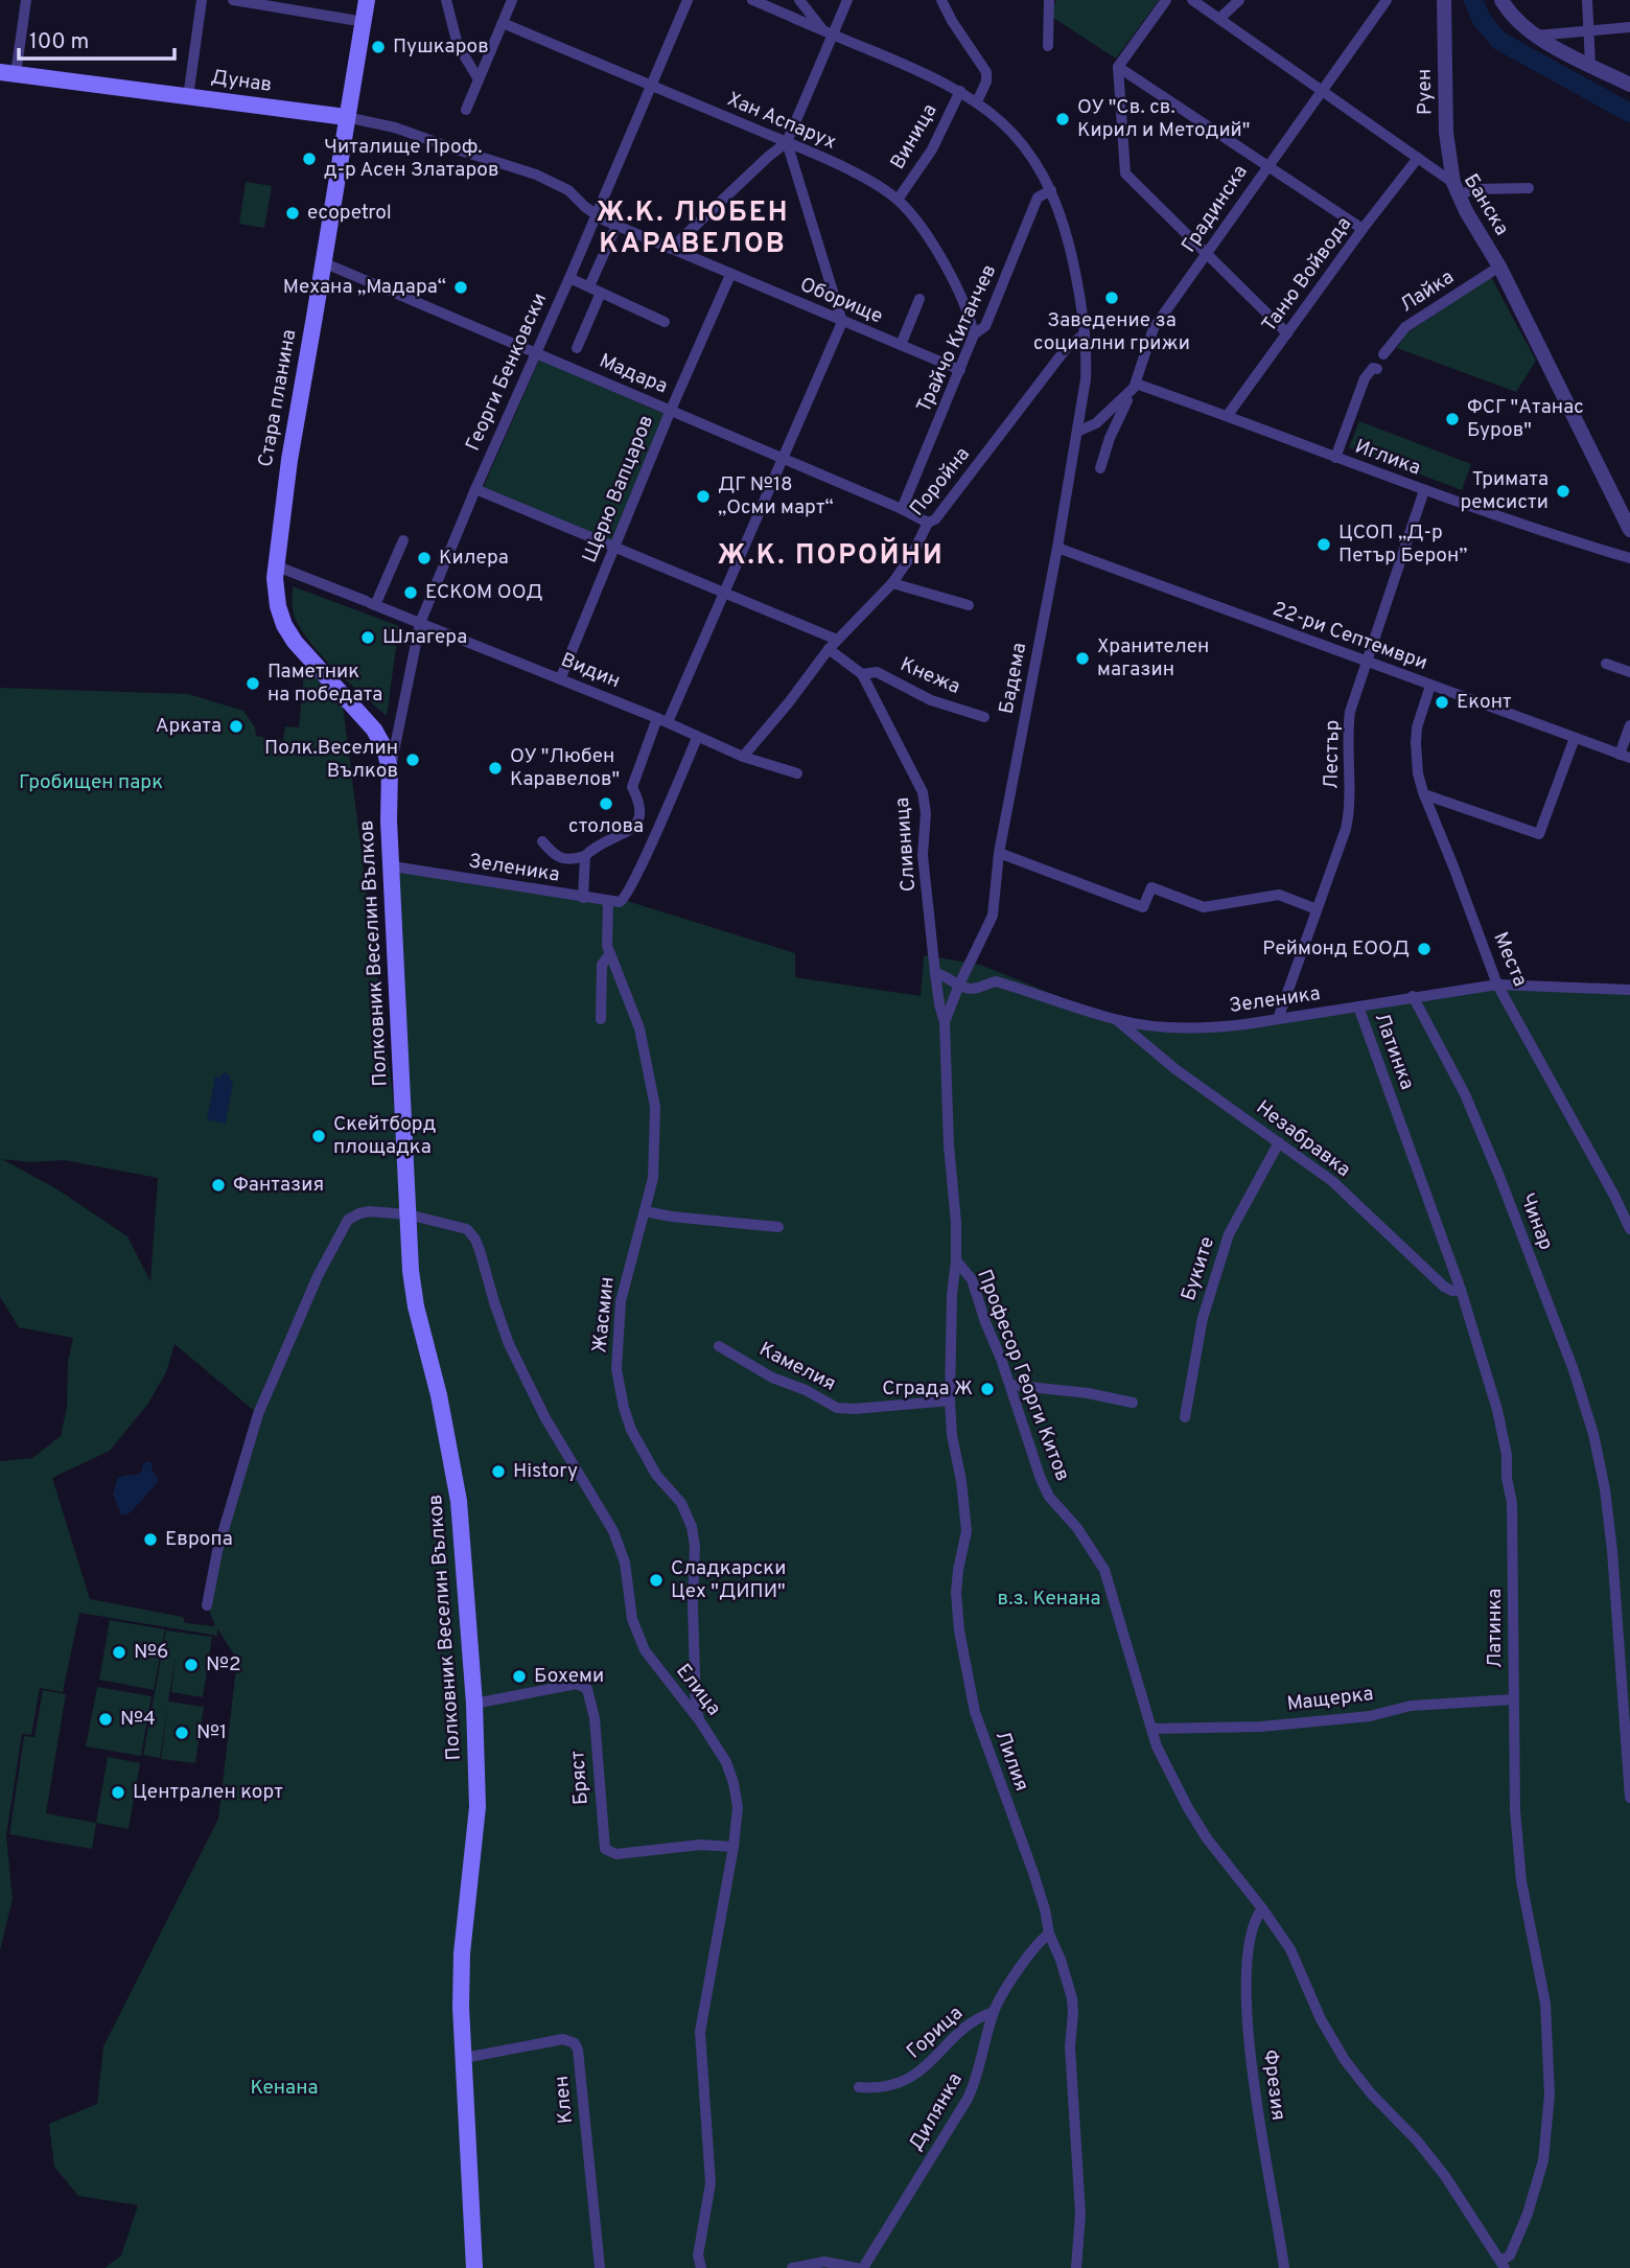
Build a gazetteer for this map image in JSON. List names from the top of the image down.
{
  "streets": {
    "main road": ["Дунав", "Стара планина", "Полковник Веселин Вълков"],
    "street": [
      "Руен",
      "Хан Аспарух",
      "Виница",
      "Банска",
      "Градинска",
      "Таню Войвода",
      "Лайка",
      "Оборище",
      "Трайчо Китанчев",
      "Георги Бенковски",
      "Мадара",
      "Иглика",
      "Поройна",
      "Щерю Вапцаров",
      "22-ри Септември",
      "Видин",
      "Кнежа",
      "Бадема",
      "Лестър",
      "Сливница",
      "Зеленика",
      "Места",
      "Латинка",
      "Незабравка",
      "Чинар",
      "Буките",
      "Жасмин",
      "Камелия",
      "Професор Георги Китов",
      "Елица",
      "Мащерка",
      "Лилия",
      "Бряст",
      "Горица",
      "Фрезия",
      "Клен",
      "Дилянка"
    ]
  },
  "crossings": [
    ["Дунав", "Оборище"],
    ["Дунав", "Стара планина"],
    ["Руен", "Банска"],
    ["Хан Аспарух", "Виница"],
    ["Хан Аспарух", "Трайчо Китанчев"],
    ["Хан Аспарух", "Георги Бенковски"],
    ["Виница", "Бадема"],
    ["Банска", "Градинска"],
    ["Банска", "Таню Войвода"],
    ["Банска", "Лайка"],
    ["Градинска", "Иглика"],
    ["Градинска", "Бадема"],
    ["Таню Войвода", "Иглика"],
    ["Оборище", "Трайчо Китанчев"],
    ["Оборище", "Георги Бенковски"],
    ["Оборище", "Стара планина"],
    ["Оборище", "Щерю Вапцаров"],
    ["Трайчо Китанчев", "Мадара"],
    ["Трайчо Китанчев", "Бадема"],
    ["Георги Бенковски", "Мадара"],
    ["Георги Бенковски", "Стара планина"],
    ["Георги Бенковски", "Видин"],
    ["Георги Бенковски", "Полковник Веселин Вълков"],
    ["Мадара", "Стара планина"],
    ["Мадара", "Поройна"],
    ["Мадара", "Щерю Вапцаров"],
    ["Стара планина", "Видин"],
    ["Стара планина", "Полковник Веселин Вълков"],
    ["Иглика", "Лестър"],
    ["Поройна", "Видин"],
    ["Поройна", "Бадема"],
    ["Поройна", "Сливница"],
    ["Щерю Вапцаров", "Видин"],
    ["22-ри Септември", "Бадема"],
    ["22-ри Септември", "Лестър"],
    ["22-ри Септември", "Места"],
    ["Кнежа", "Сливница"],
    ["Бадема", "Сливница"],
    ["Бадема", "Зеленика"],
    ["Бадема", "Професор Георги Китов"],
    ["Лестър", "Зеленика"],
    ["Сливница", "Зеленика"],
    ["Сливница", "Професор Георги Китов"],
    ["Зеленика", "Полковник Веселин Вълков"],
    ["Зеленика", "Места"],
    ["Зеленика", "Латинка"],
    ["Зеленика", "Незабравка"],
    ["Зеленика", "Чинар"],
    ["Зеленика", "Жасмин"],
    ["Полковник Веселин Вълков", "Елица"],
    ["Полковник Веселин Вълков", "Бряст"],
    ["Полковник Веселин Вълков", "Клен"],
    ["Латинка", "Незабравка"],
    ["Латинка", "Професор Георги Китов"],
    ["Латинка", "Мащерка"],
    ["Незабравка", "Буките"],
    ["Жасмин", "Елица"],
    ["Камелия", "Лилия"],
    ["Професор Георги Китов", "Мащерка"],
    ["Професор Георги Китов", "Лилия"],
    ["Професор Георги Китов", "Фрезия"],
    ["Елица", "Бряст"],
    ["Лилия", "Дилянка"],
    ["Горица", "Дилянка"]
  ],
  "districts": ["Ж.К. ЛЮБЕН КАРАВЕЛОВ", "Ж.К. ПОРОЙНИ"],
  "parks": ["Гробищен парк", "в.з. Кенана", "Кенана"],
  "places": [
    "Пушкаров",
    "ОУ \"Св. св. Кирил и Методий\"",
    "Читалище Проф. д-р Асен Златаров",
    "ecopetrol",
    "Механа „Мадара“",
    "Заведение за социални грижи",
    "ФСГ \"Атанас Буров\"",
    "Тримата ремсисти",
    "ДГ №18 „Осми март“",
    "ЦСОП „Д-р Петър Берон”",
    "Килера",
    "ЕСКОМ ООД",
    "Шлагера",
    "Хранителен магазин",
    "Паметник на победата",
    "Еконт",
    "Арката",
    "Полк.Веселин Вълков",
    "ОУ \"Любен Каравелов\"",
    "столова",
    "Реймонд ЕООД",
    "Скейтборд площадка",
    "Фантазия",
    "Сграда Ж",
    "History",
    "Европа",
    "Сладкарски Цех \"ДИПИ\"",
    "№6",
    "№2",
    "Бохеми",
    "№4",
    "№1",
    "Централен корт"
  ],
  "scale_bar": "100 m"
}
